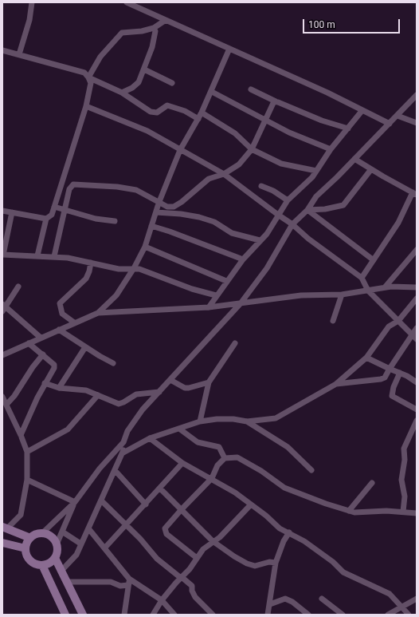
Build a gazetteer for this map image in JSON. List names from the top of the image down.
{
  "scale_bar": "100 m"
}
